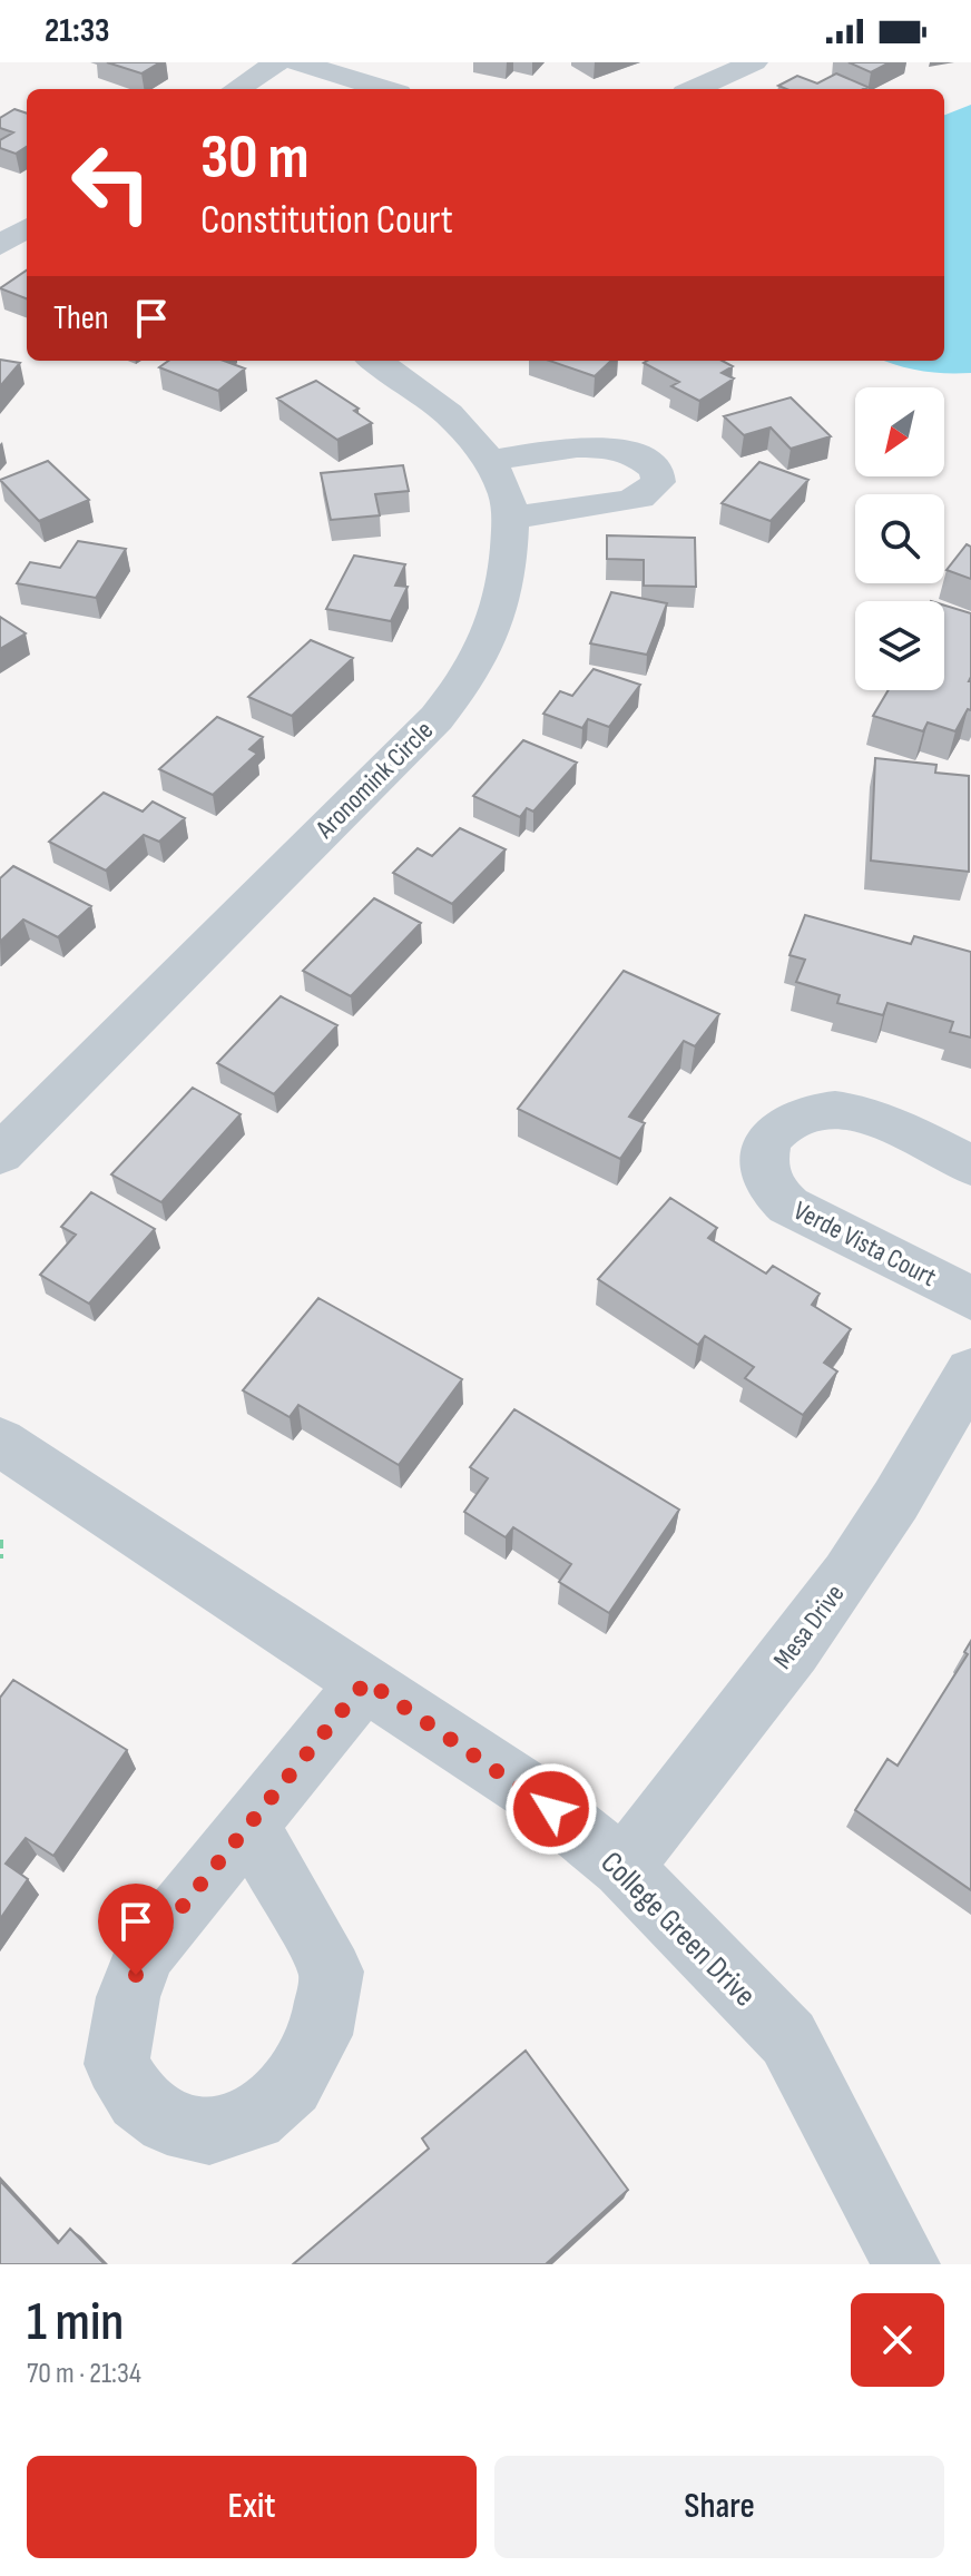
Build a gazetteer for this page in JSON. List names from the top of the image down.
{
  "streets": {
    "street": [
      "Aronomink Circle",
      "Verde Vista Court",
      "Mesa Drive",
      "College Green Drive"
    ]
  },
  "crossings": [
    ["Mesa Drive", "College Green Drive"]
  ],
  "north": "bottom left",
  "page": {
    "status": "21:33",
    "turn": ["30 m", "Constitution Court"],
    "then": "Then",
    "heading": ["1 min", "70 m · 21:34"],
    "buttons": ["Exit", "Share"]
  }
}
